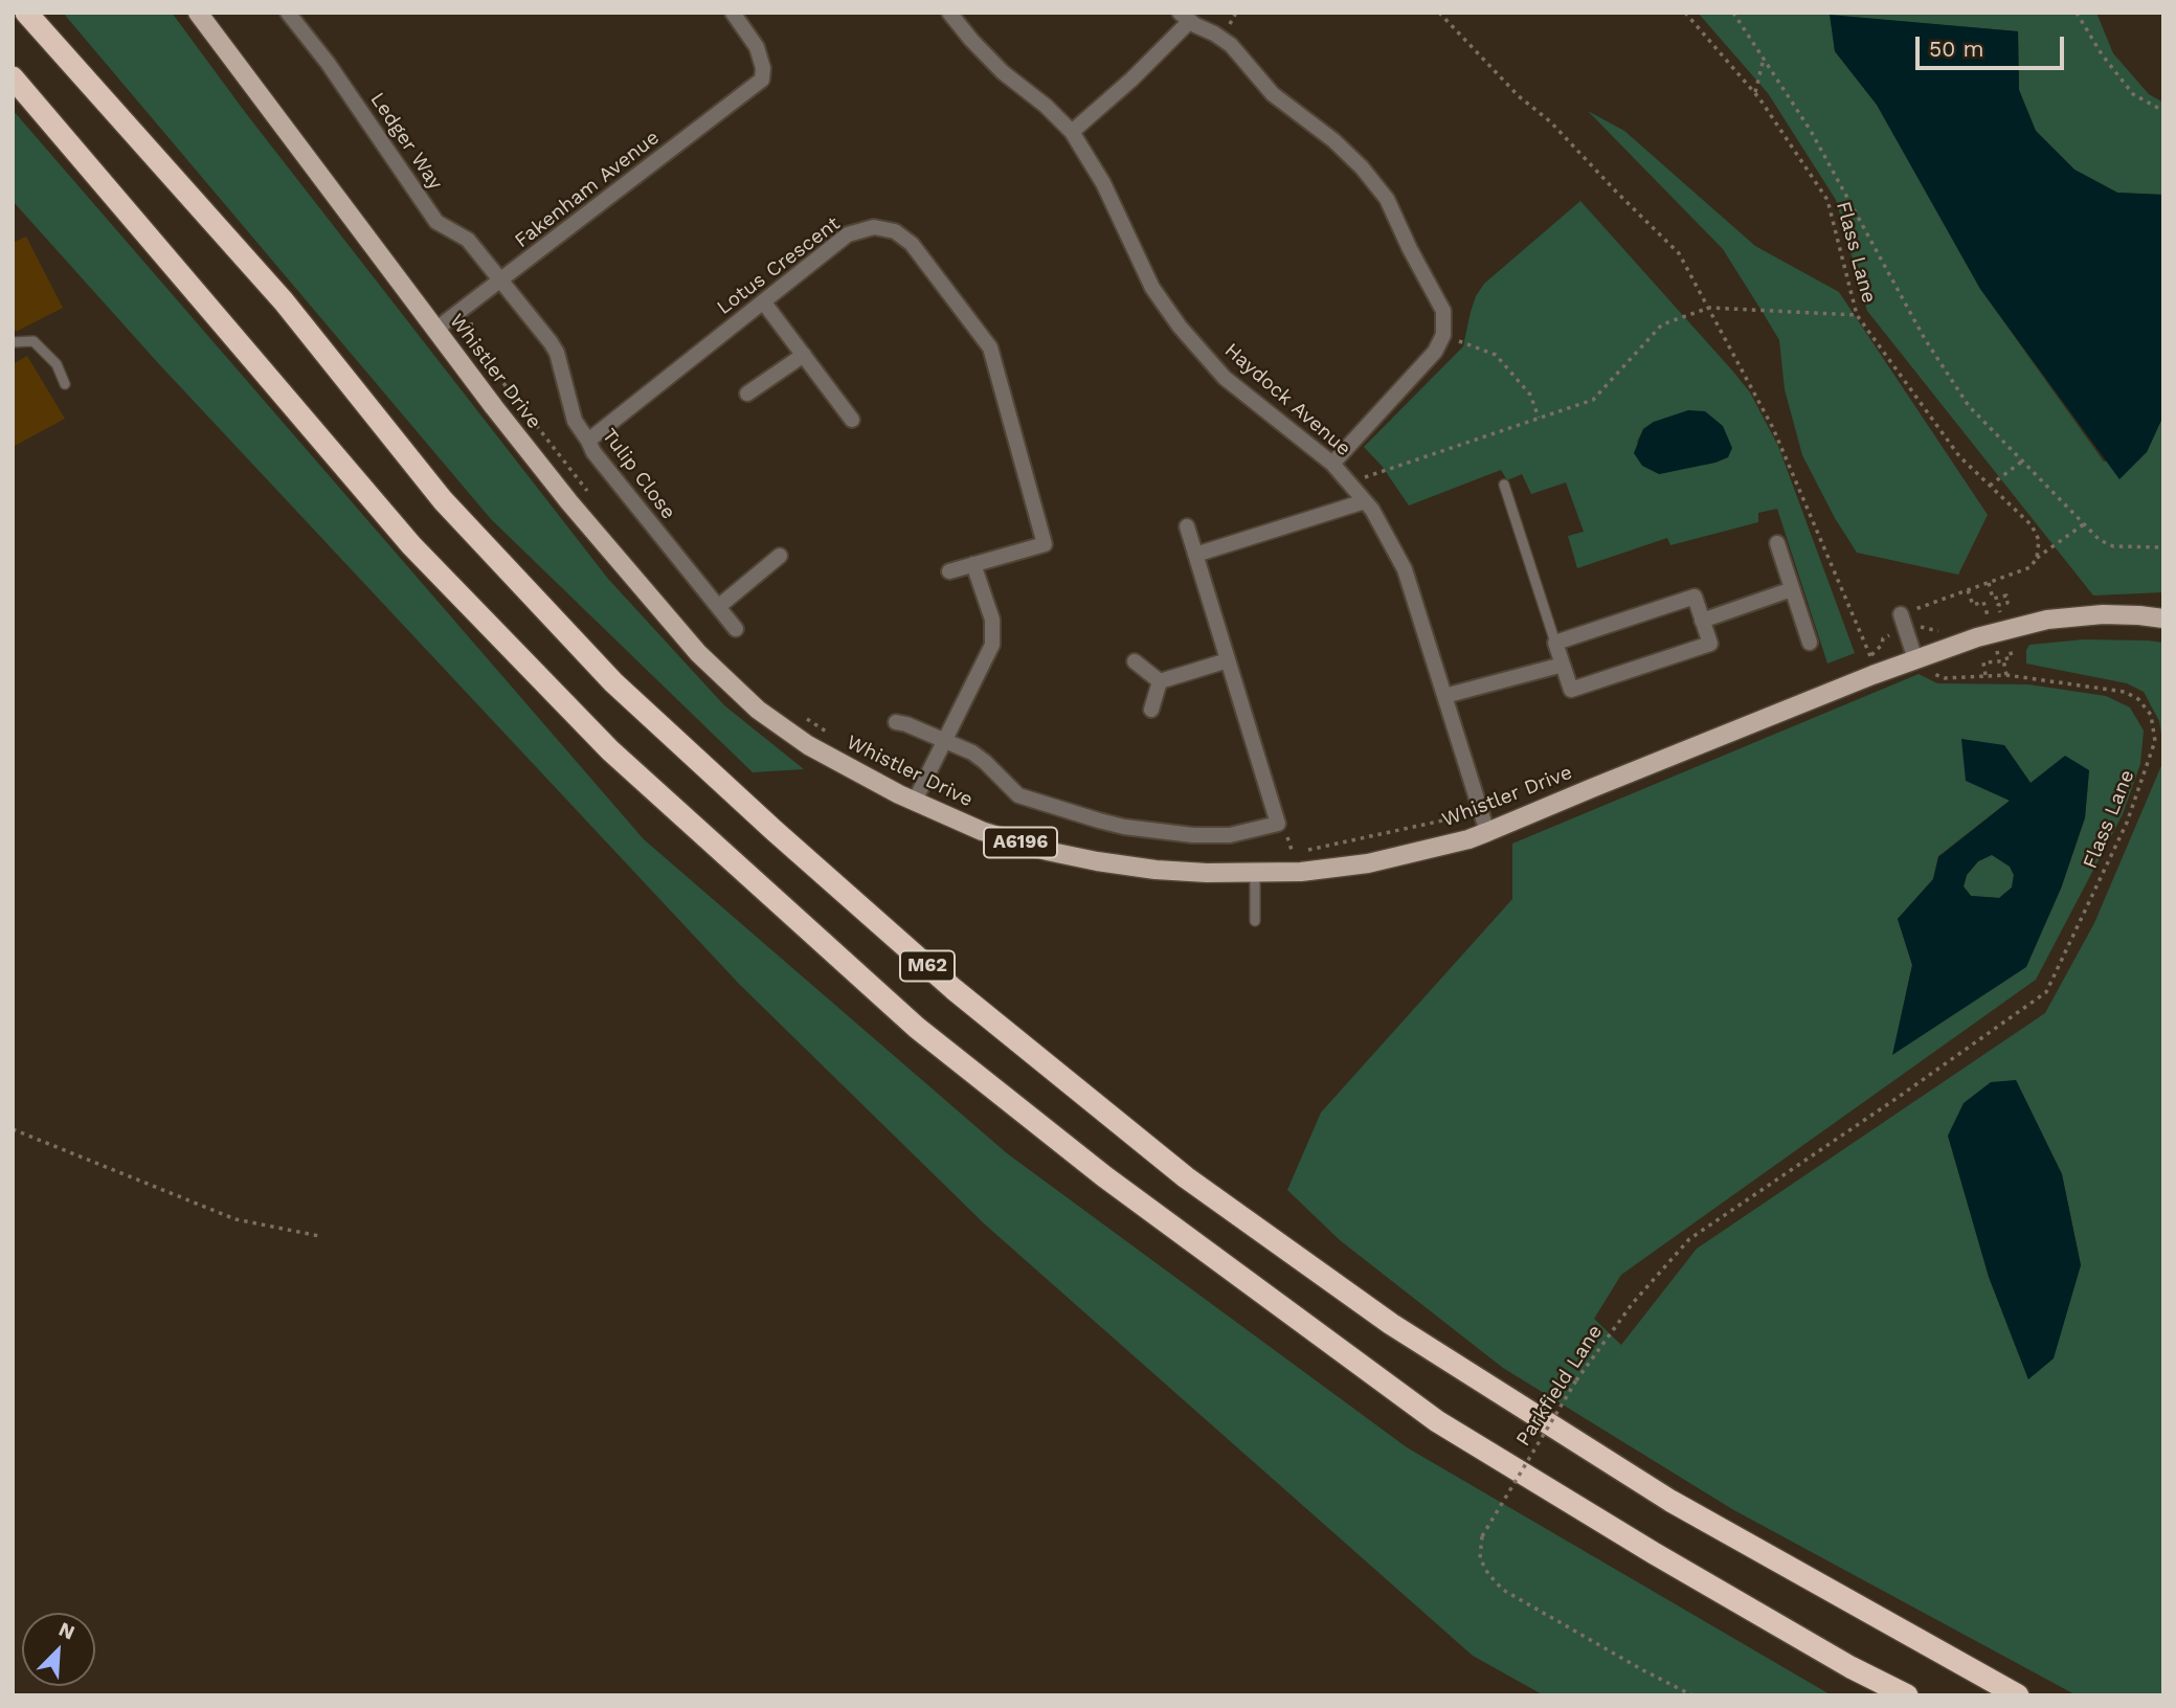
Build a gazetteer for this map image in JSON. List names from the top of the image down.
{
  "streets": {
    "highway": ["M62"],
    "main road": ["Whistler Drive", "A6196"],
    "street": [
      "Ledger Way",
      "Fakenham Avenue",
      "Lotus Crescent",
      "Haydock Avenue",
      "Tulip Close"
    ],
    "path": ["Flass Lane", "Parkfield Lane"]
  },
  "crossings": [
    ["Ledger Way", "Fakenham Avenue"],
    ["Ledger Way", "Tulip Close"],
    ["Fakenham Avenue", "Whistler Drive"],
    ["Fakenham Avenue", "Tulip Close"],
    ["Flass Lane", "Whistler Drive"],
    ["Flass Lane", "Parkfield Lane"],
    ["Lotus Crescent", "Tulip Close"],
    ["Whistler Drive", "Haydock Avenue"]
  ],
  "scale_bar": "50 m",
  "north": "top right"
}
